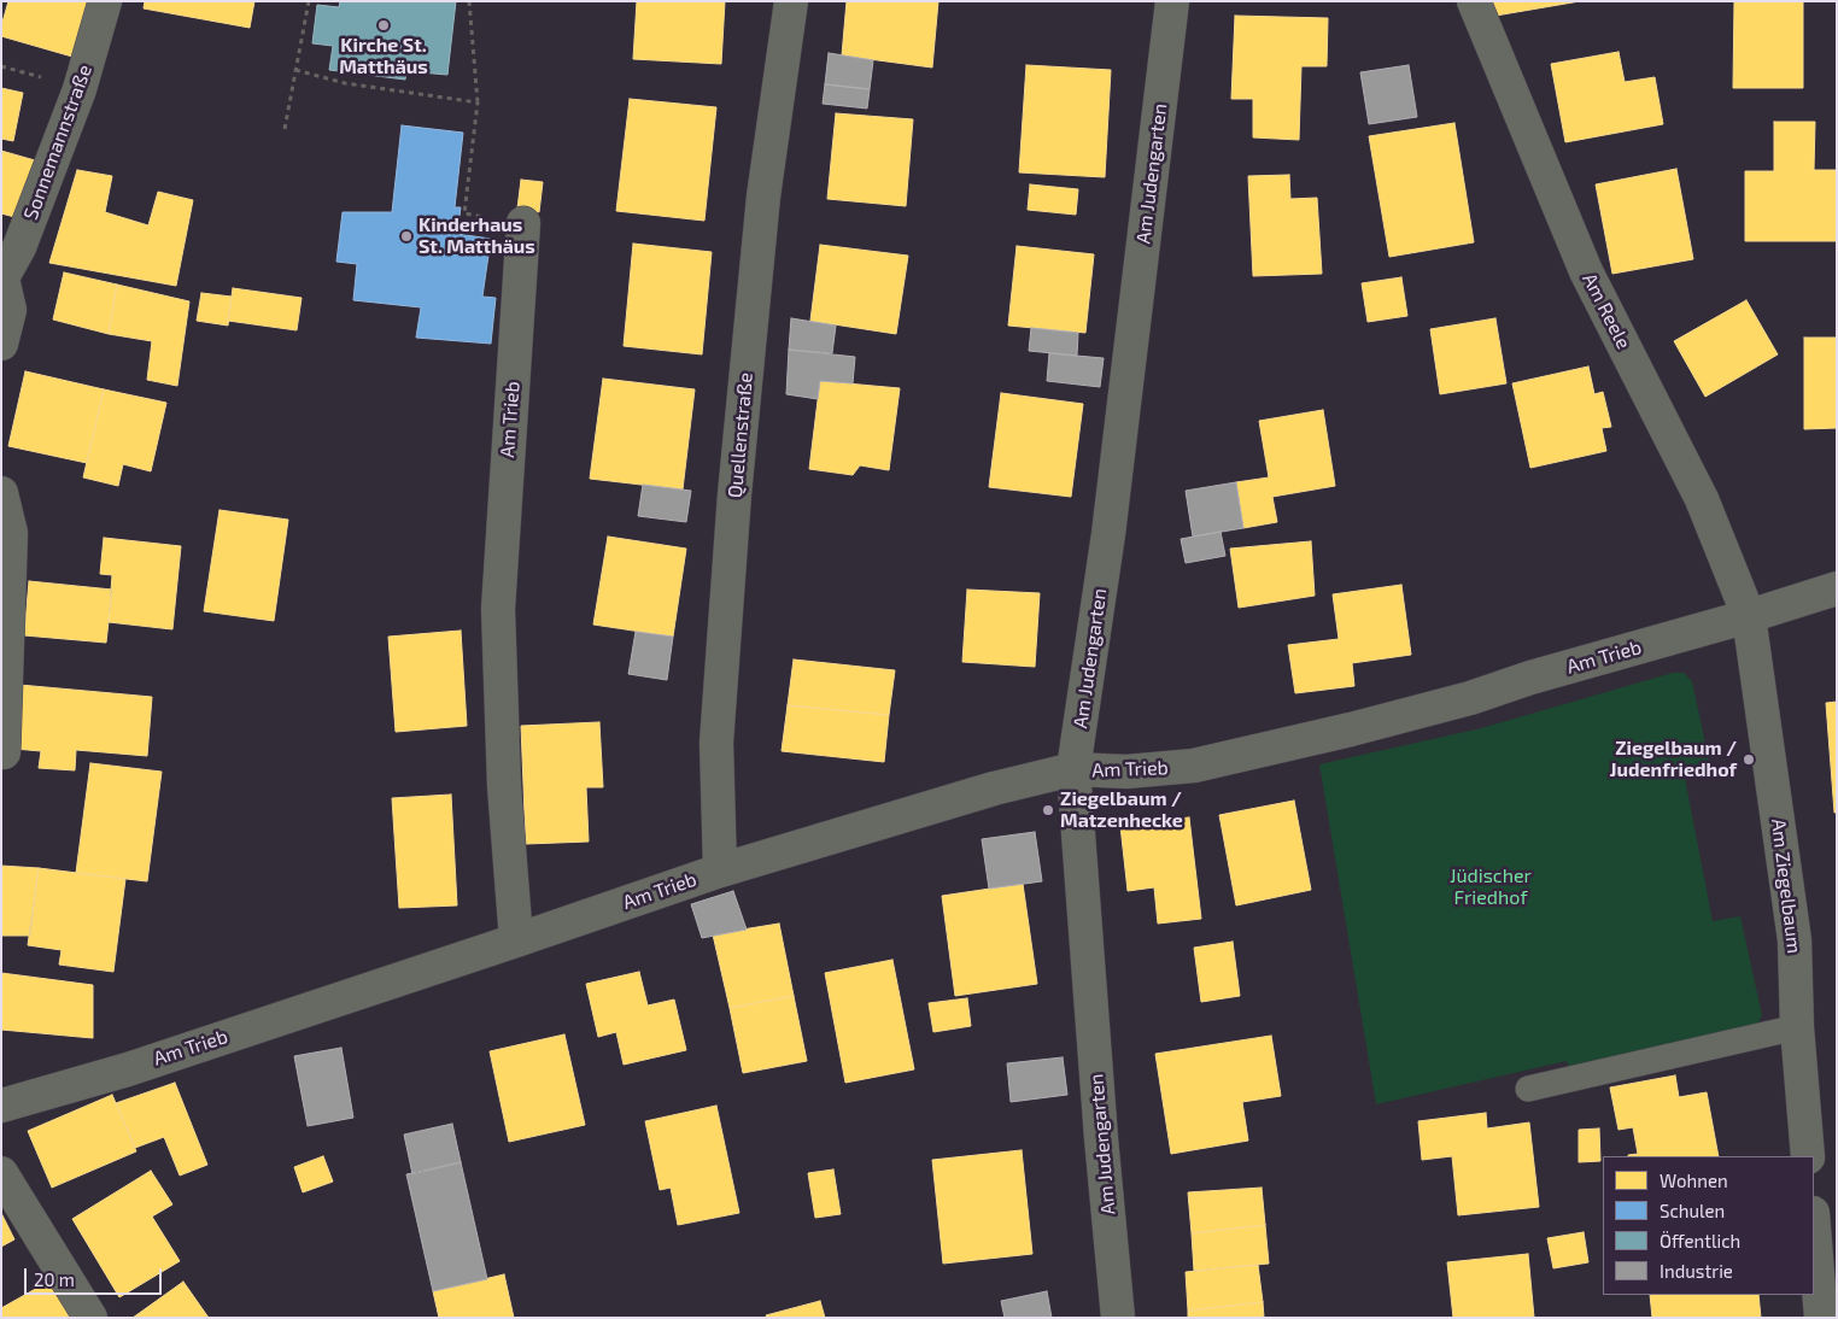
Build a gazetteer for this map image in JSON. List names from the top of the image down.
{
  "streets": {
    "street": [
      "Sonnemannstraße",
      "Am Judengarten",
      "Am Reele",
      "Am Trieb",
      "Quellenstraße",
      "Am Ziegelbaum"
    ]
  },
  "crossings": [
    ["Am Judengarten", "Am Trieb"],
    ["Am Reele", "Am Trieb"],
    ["Am Reele", "Am Ziegelbaum"],
    ["Am Trieb", "Quellenstraße"],
    ["Am Trieb", "Am Ziegelbaum"]
  ],
  "parks": ["Jüdischer Friedhof"],
  "places": [
    "Kirche St. Matthäus",
    "Kinderhaus St. Matthäus",
    "Ziegelbaum / Judenfriedhof",
    "Ziegelbaum / Matzenhecke"
  ],
  "legend": [
    "Wohnen",
    "Schulen",
    "Öffentlich",
    "Industrie"
  ],
  "scale_bar": "20 m"
}
